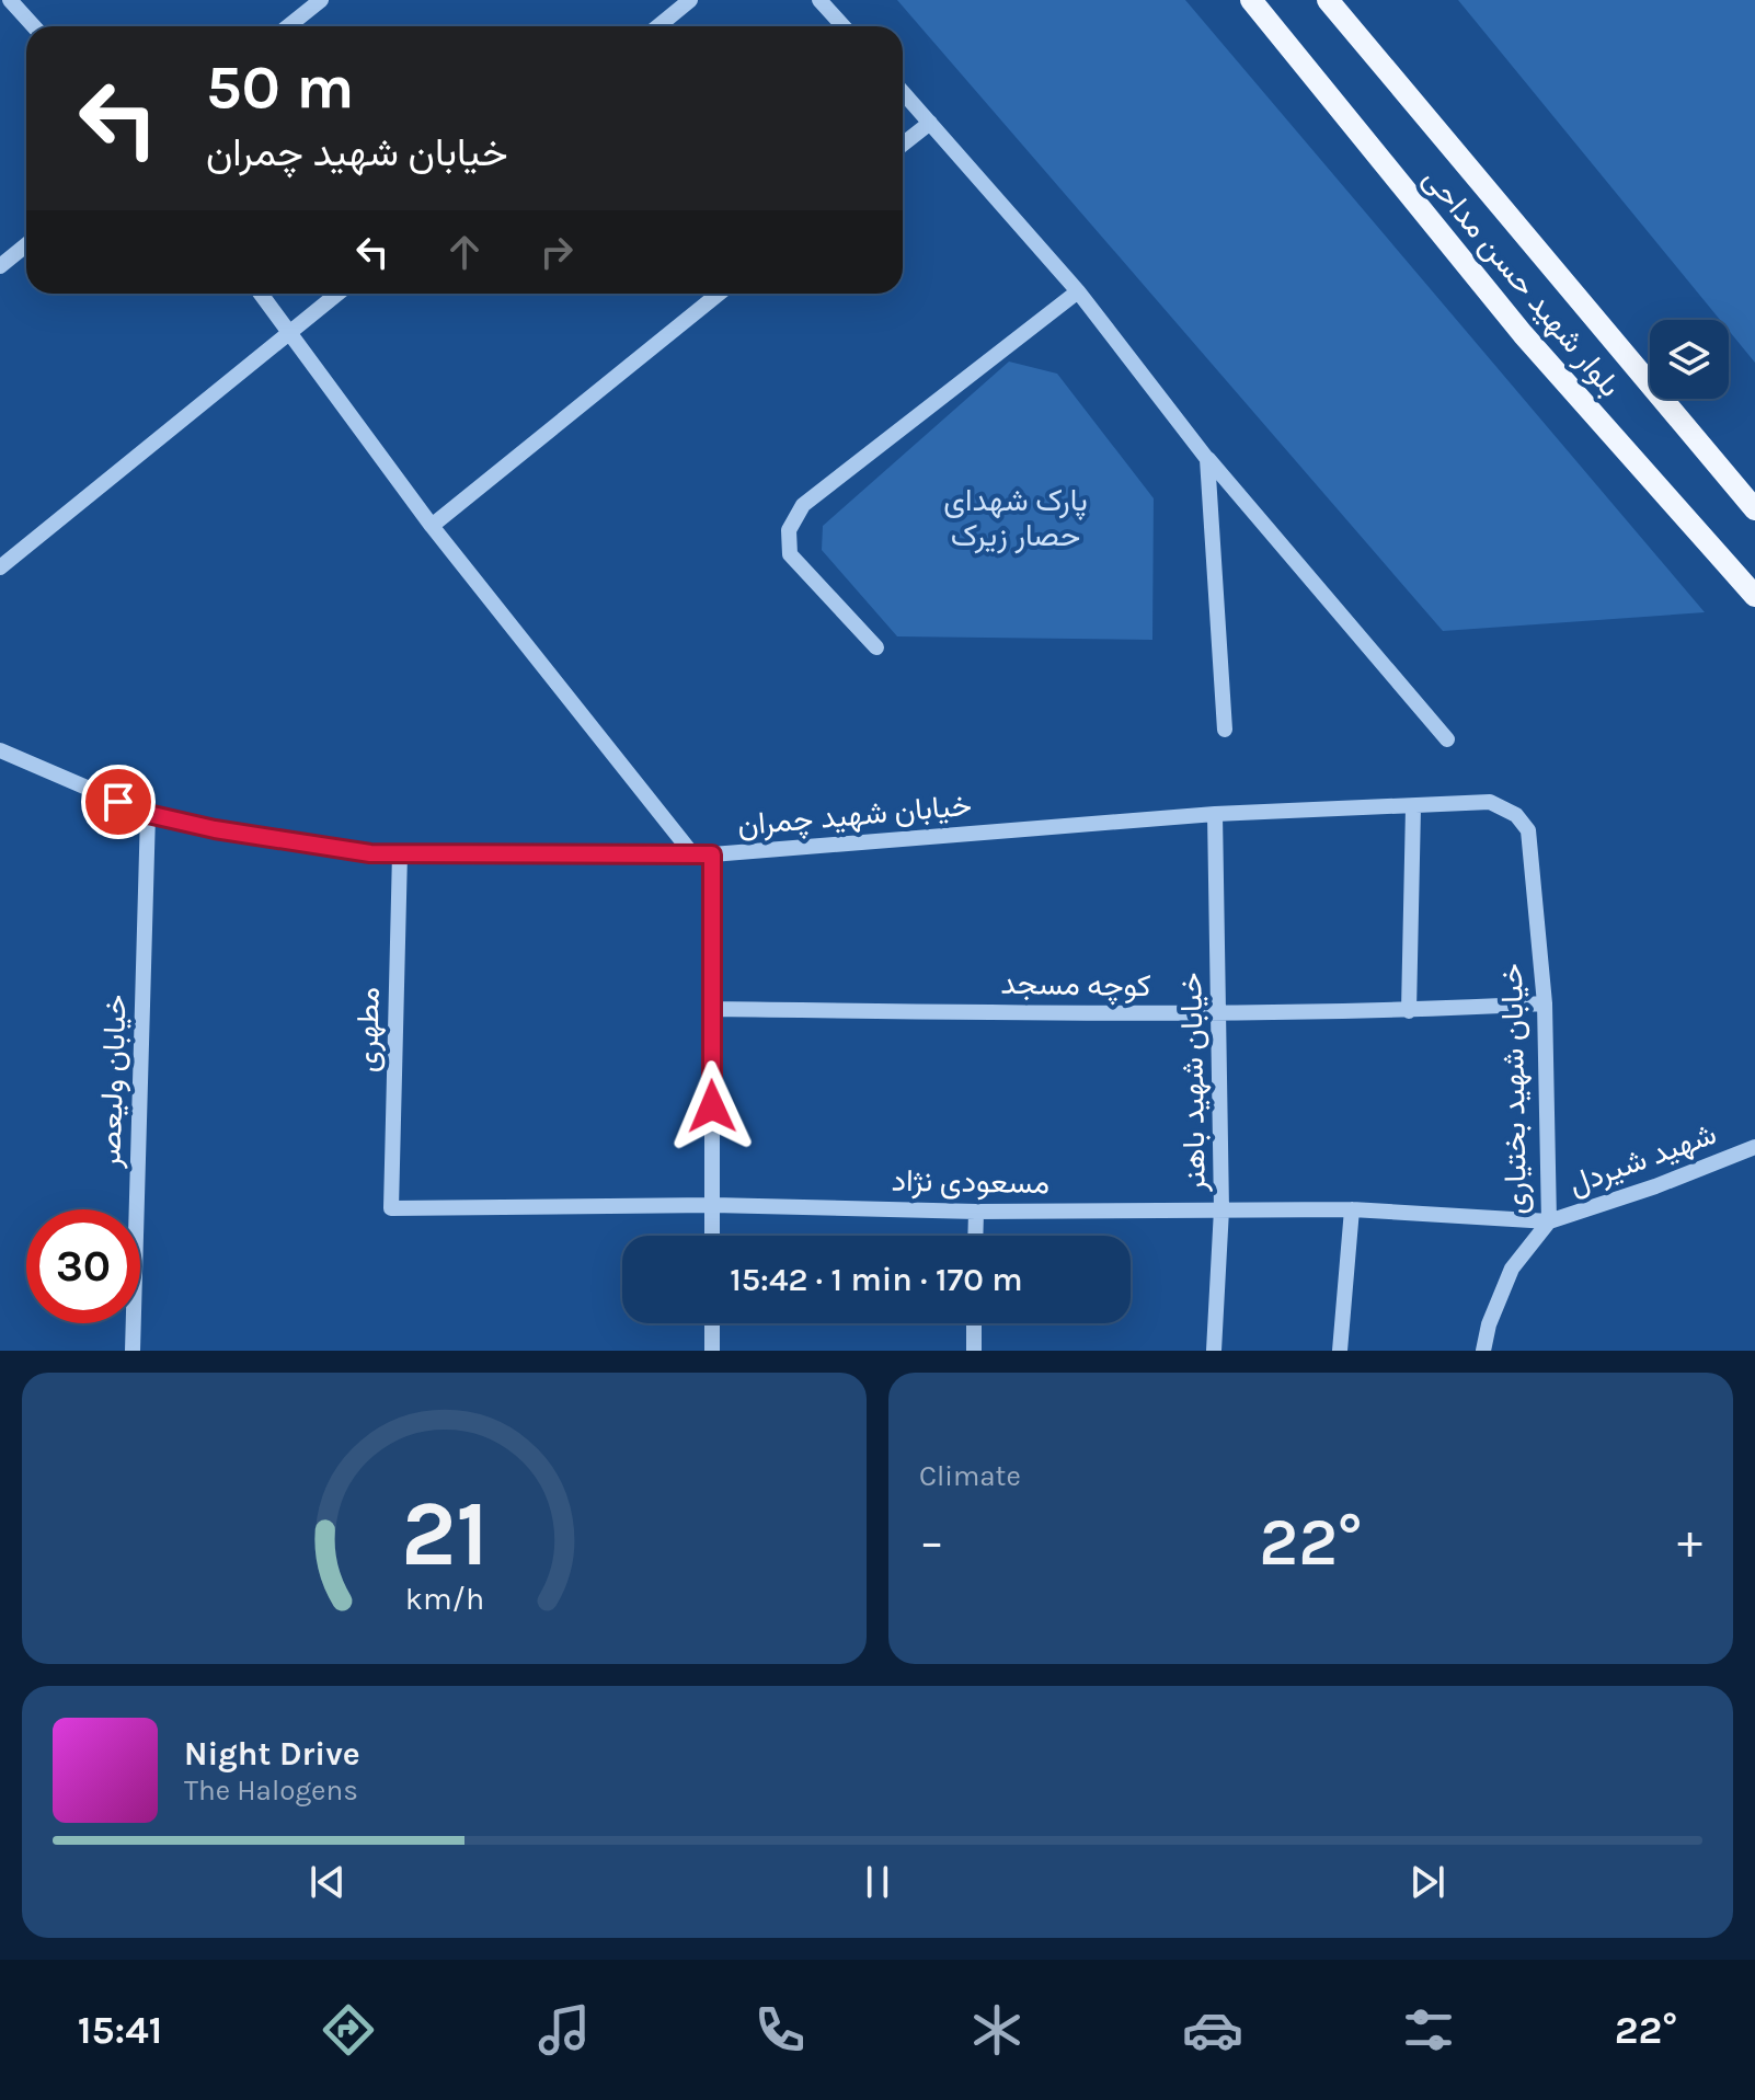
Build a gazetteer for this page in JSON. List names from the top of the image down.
{
  "streets": {
    "main road": ["بلوار شهید حسن مداحی"],
    "street": [
      "خیابان شهید چمران",
      "کوچه مسجد",
      "مطهری",
      "خیابان ولیعصر",
      "خیابان شهید باهنر",
      "خیابان شهید بختیاری",
      "شهید شیردل",
      "مسعودی نژاد"
    ]
  },
  "crossings": [
    ["خیابان شهید چمران", "مطهری"],
    ["خیابان شهید چمران", "خیابان ولیعصر"],
    ["خیابان شهید چمران", "خیابان شهید باهنر"],
    ["خیابان شهید چمران", "خیابان شهید بختیاری"],
    ["کوچه مسجد", "خیابان شهید باهنر"],
    ["کوچه مسجد", "خیابان شهید بختیاری"],
    ["مطهری", "مسعودی نژاد"],
    ["خیابان شهید باهنر", "مسعودی نژاد"],
    ["خیابان شهید بختیاری", "شهید شیردل"],
    ["خیابان شهید بختیاری", "مسعودی نژاد"],
    ["شهید شیردل", "مسعودی نژاد"]
  ],
  "parks": ["پارک شهدای حصار زیرک"],
  "page": {
    "turn": ["50 m", "خیابان شهید چمران"],
    "limit": "30",
    "trip": "15:42 · 1 min · 170 m",
    "tile": "Climate",
    "heat": ["−", "22°", "+"],
    "song": ["Night Drive", "The Halogens"],
    "tabs": ["15:41", "22°"],
    "gauge": ["21", "km/h"]
  }
}
